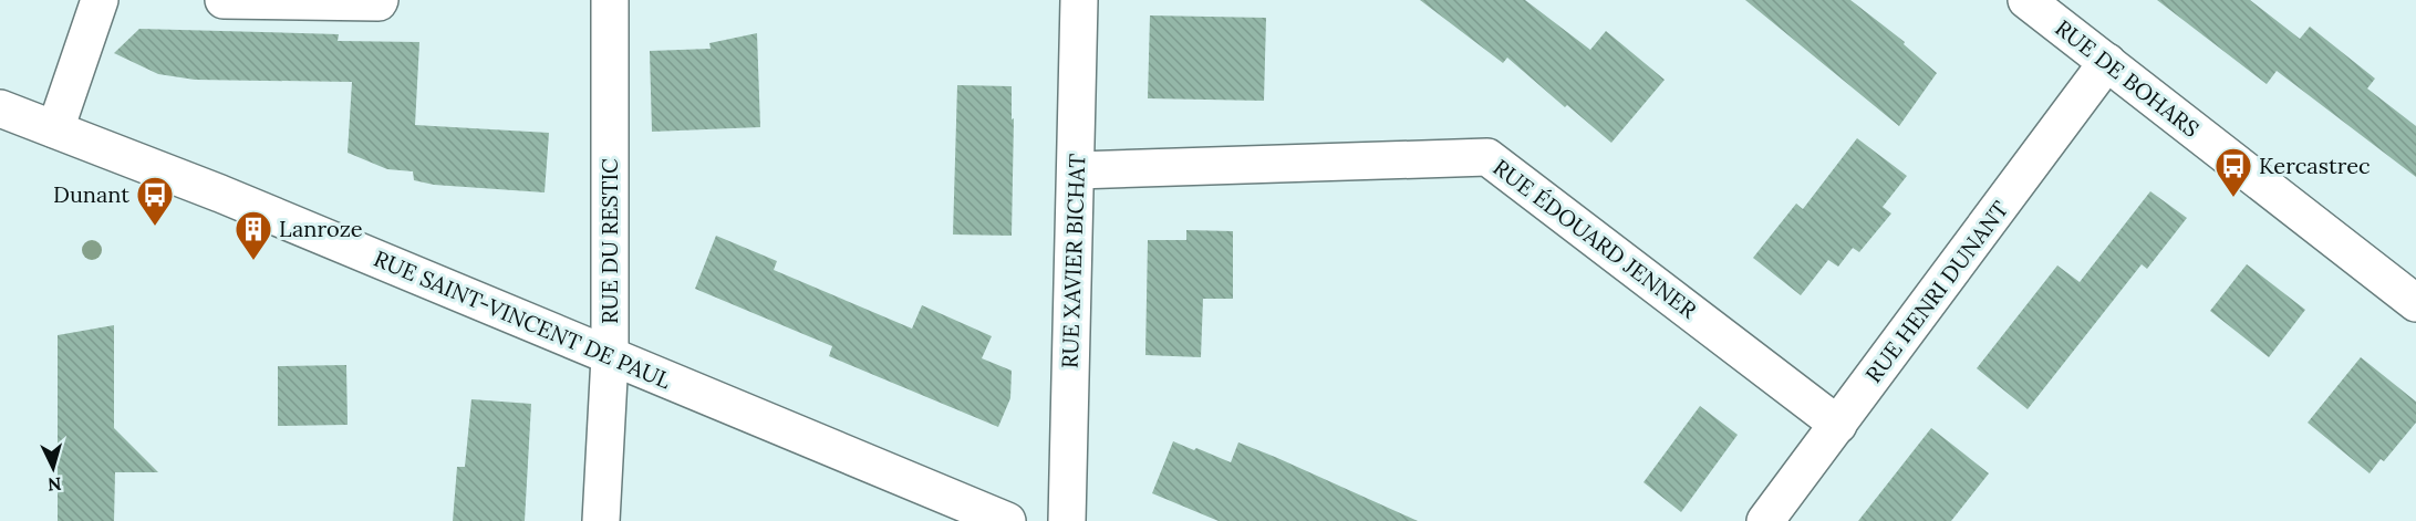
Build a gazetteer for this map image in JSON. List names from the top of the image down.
{
  "streets": {
    "street": [
      "RUE DE BOHARS",
      "RUE ÉDOUARD JENNER",
      "RUE DU RESTIC",
      "RUE XAVIER BICHAT",
      "RUE HENRI DUNANT",
      "RUE SAINT-VINCENT DE PAUL"
    ]
  },
  "crossings": [
    ["RUE DE BOHARS", "RUE HENRI DUNANT"],
    ["RUE ÉDOUARD JENNER", "RUE XAVIER BICHAT"],
    ["RUE ÉDOUARD JENNER", "RUE HENRI DUNANT"],
    ["RUE DU RESTIC", "RUE SAINT-VINCENT DE PAUL"]
  ],
  "places": {
    "bus stop": ["Kercastrec", "Dunant"],
    "building": ["Lanroze"]
  },
  "north": "bottom"
}
